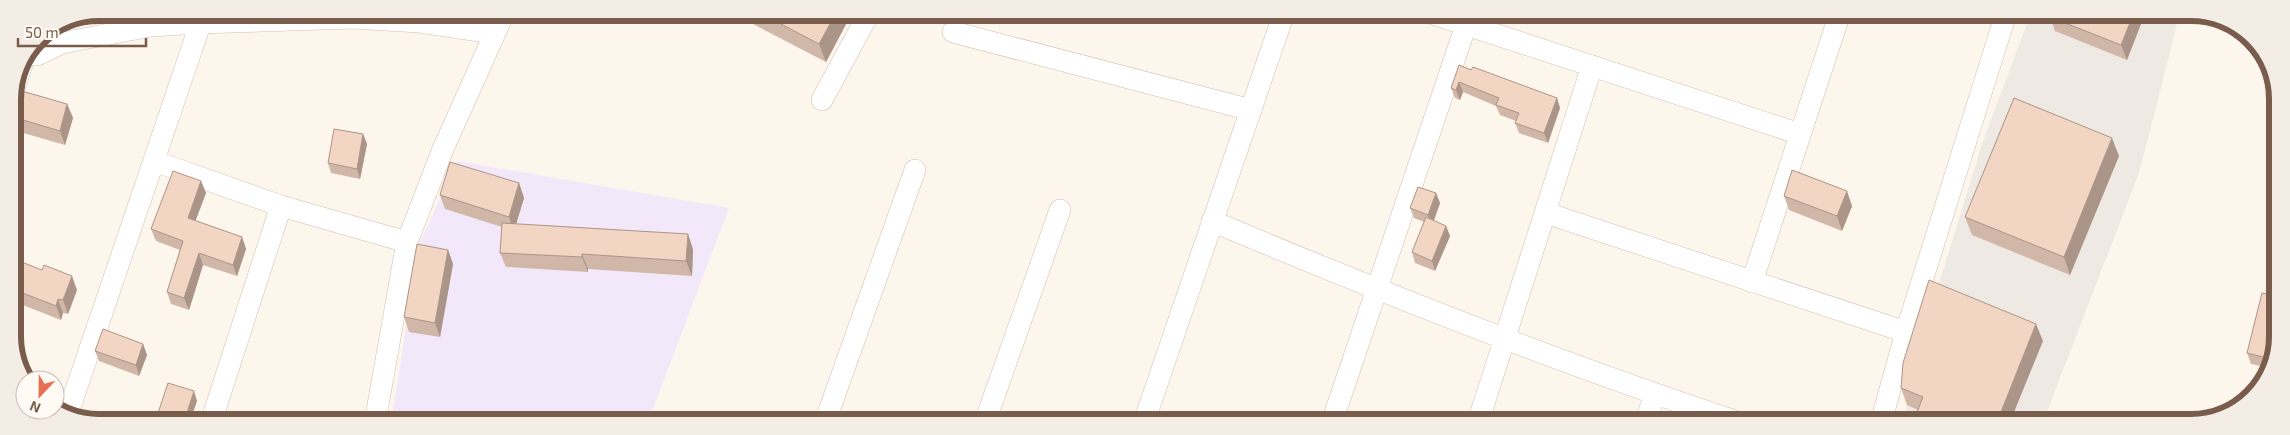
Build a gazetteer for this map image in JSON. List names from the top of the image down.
{
  "scale_bar": "50 m",
  "north": "bottom"
}
